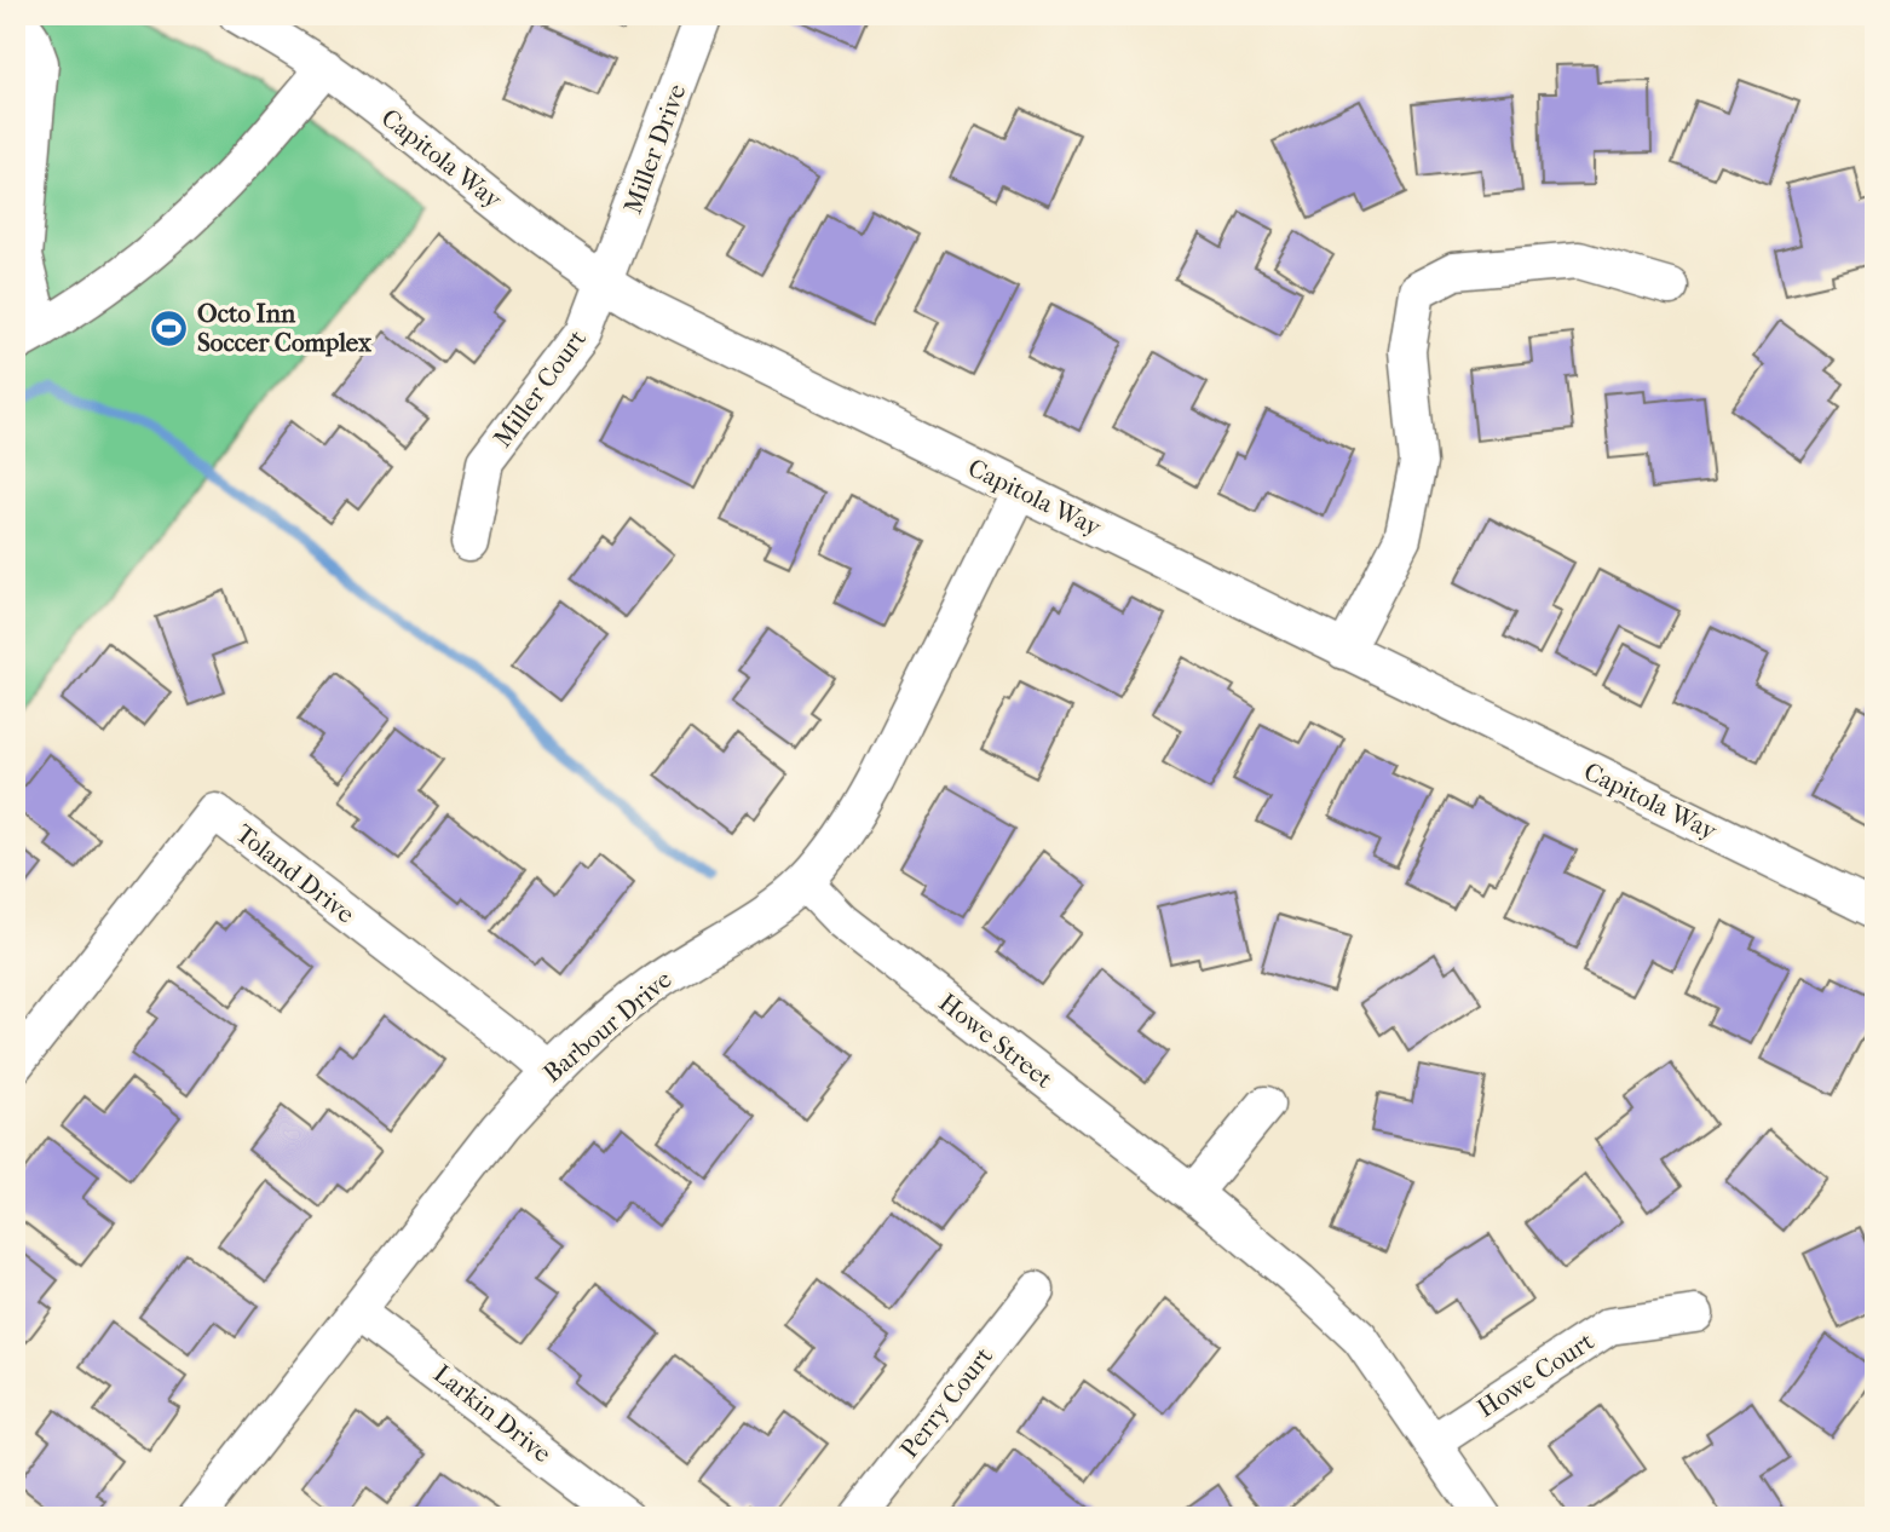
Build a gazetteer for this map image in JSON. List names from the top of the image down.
{
  "streets": {
    "street": [
      "Miller Drive",
      "Capitola Way",
      "Miller Court",
      "Toland Drive",
      "Barbour Drive",
      "Howe Street",
      "Howe Court",
      "Perry Court",
      "Larkin Drive"
    ]
  },
  "crossings": [
    ["Miller Drive", "Capitola Way"],
    ["Miller Drive", "Miller Court"],
    ["Capitola Way", "Miller Court"],
    ["Capitola Way", "Barbour Drive"],
    ["Toland Drive", "Barbour Drive"],
    ["Barbour Drive", "Howe Street"],
    ["Barbour Drive", "Larkin Drive"],
    ["Howe Street", "Howe Court"]
  ],
  "places": {
    "sports": ["Octo Inn Soccer Complex"]
  }
}
